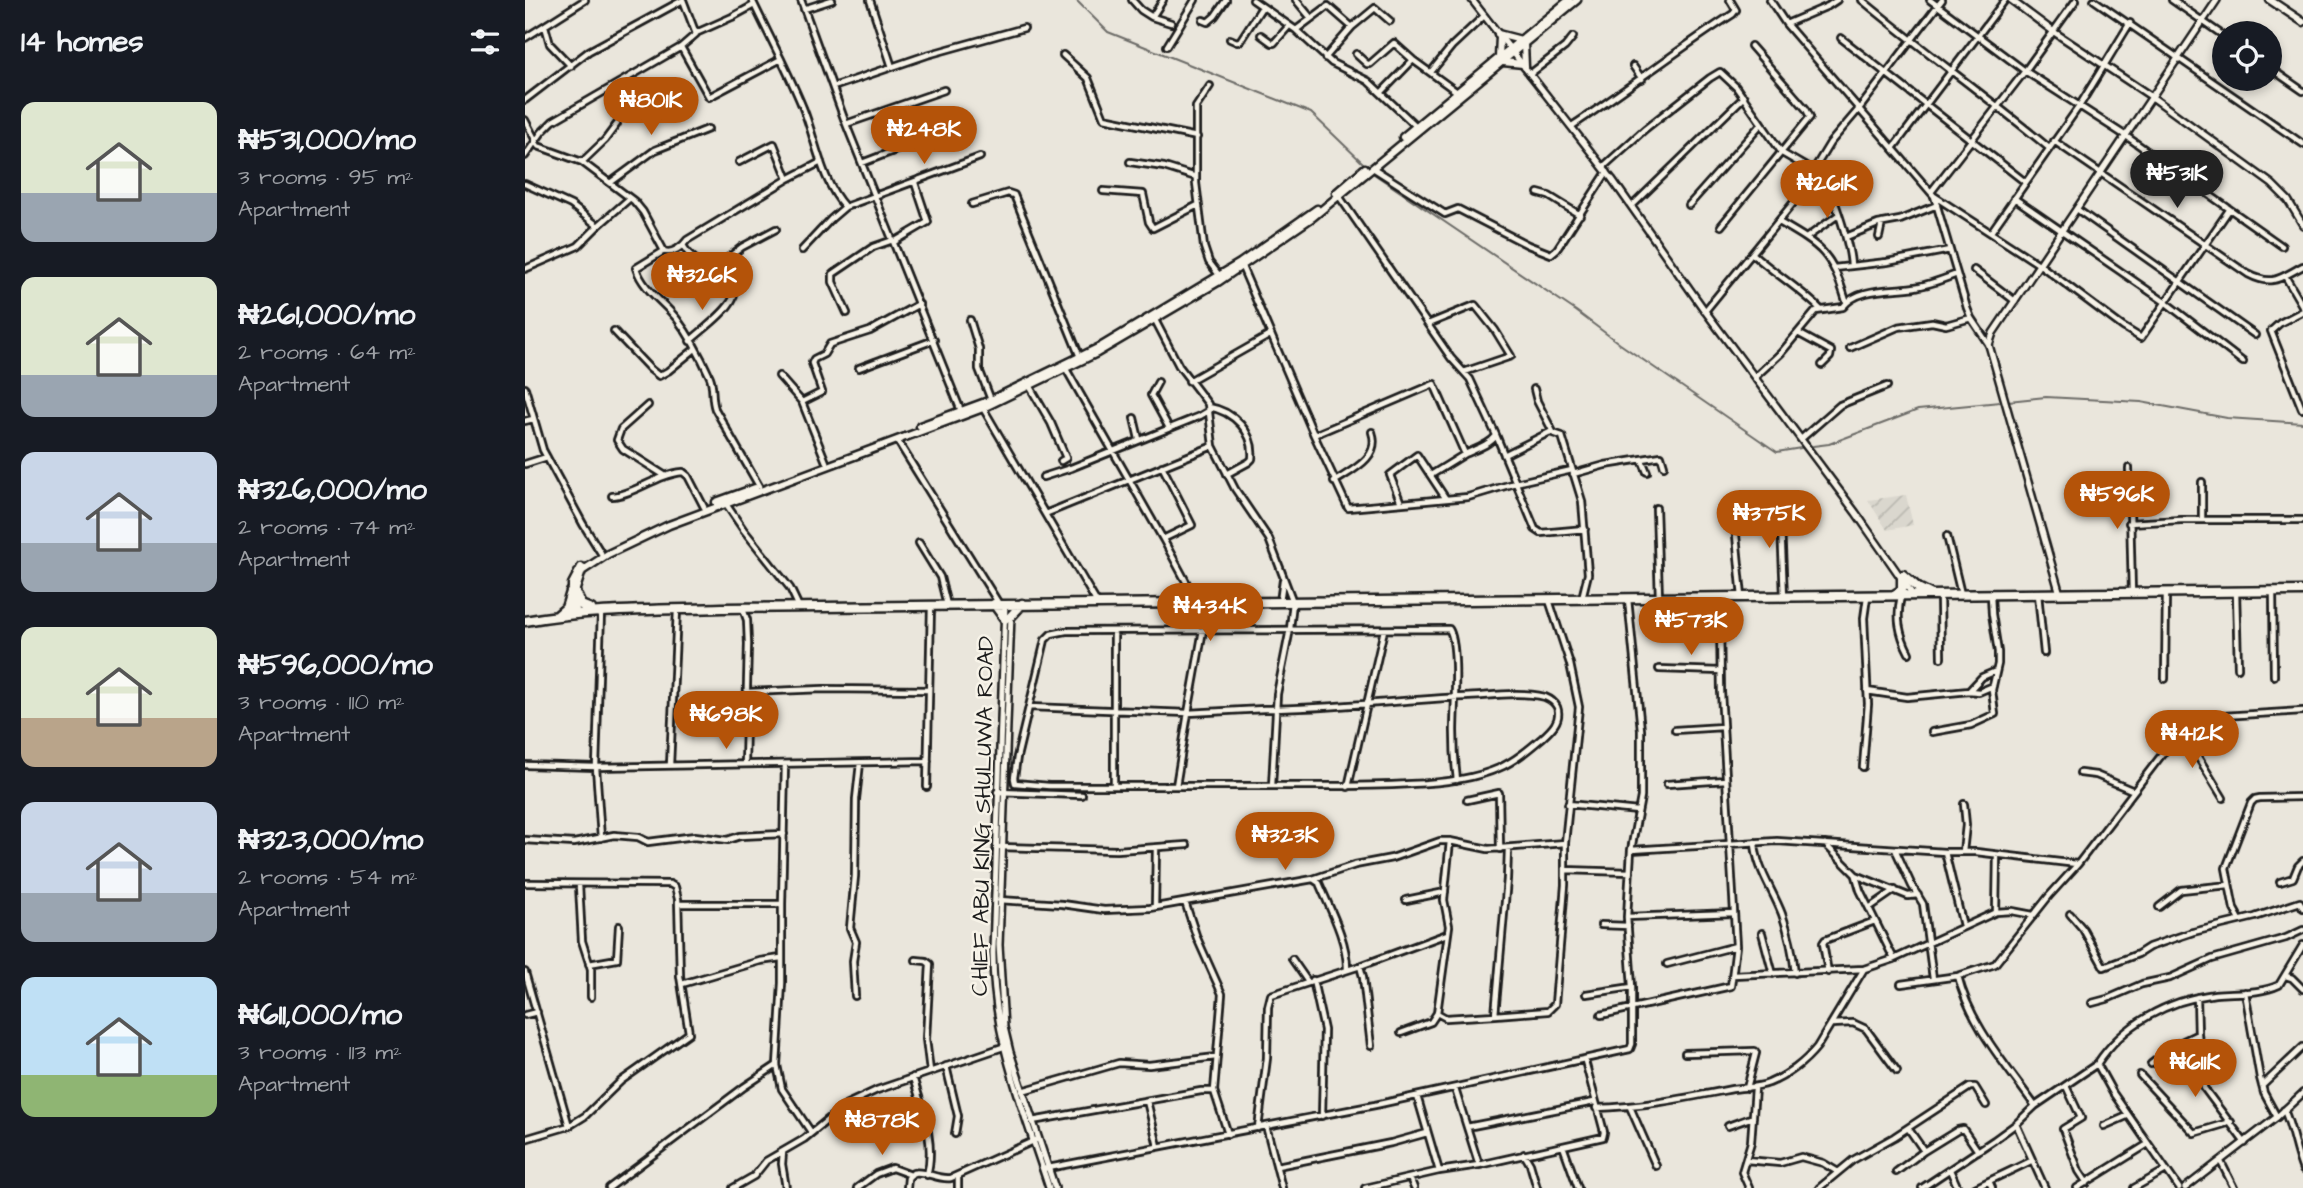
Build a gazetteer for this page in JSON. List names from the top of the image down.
{
  "streets": {
    "street": ["CHIEF ABU KING SHULUWA ROAD"]
  },
  "page": {
    "heading": "14 homes",
    "price": [
      "₦801K",
      "₦248K",
      "₦531K",
      "₦261K",
      "₦326K",
      "₦596K",
      "₦375K",
      "₦434K",
      "₦573K",
      "₦698K",
      "₦412K",
      "₦323K",
      "₦611K",
      "₦878K"
    ],
    "list": [
      {
        "name": "₦531,000/mo",
        "note": "3 rooms · 95 m² · Apartment"
      },
      {
        "name": "₦261,000/mo",
        "note": "2 rooms · 64 m² · Apartment"
      },
      {
        "name": "₦326,000/mo",
        "note": "2 rooms · 74 m² · Apartment"
      },
      {
        "name": "₦596,000/mo",
        "note": "3 rooms · 110 m² · Apartment"
      },
      {
        "name": "₦323,000/mo",
        "note": "2 rooms · 54 m² · Apartment"
      },
      {
        "name": "₦611,000/mo",
        "note": "3 rooms · 113 m² · Apartment"
      }
    ]
  }
}
